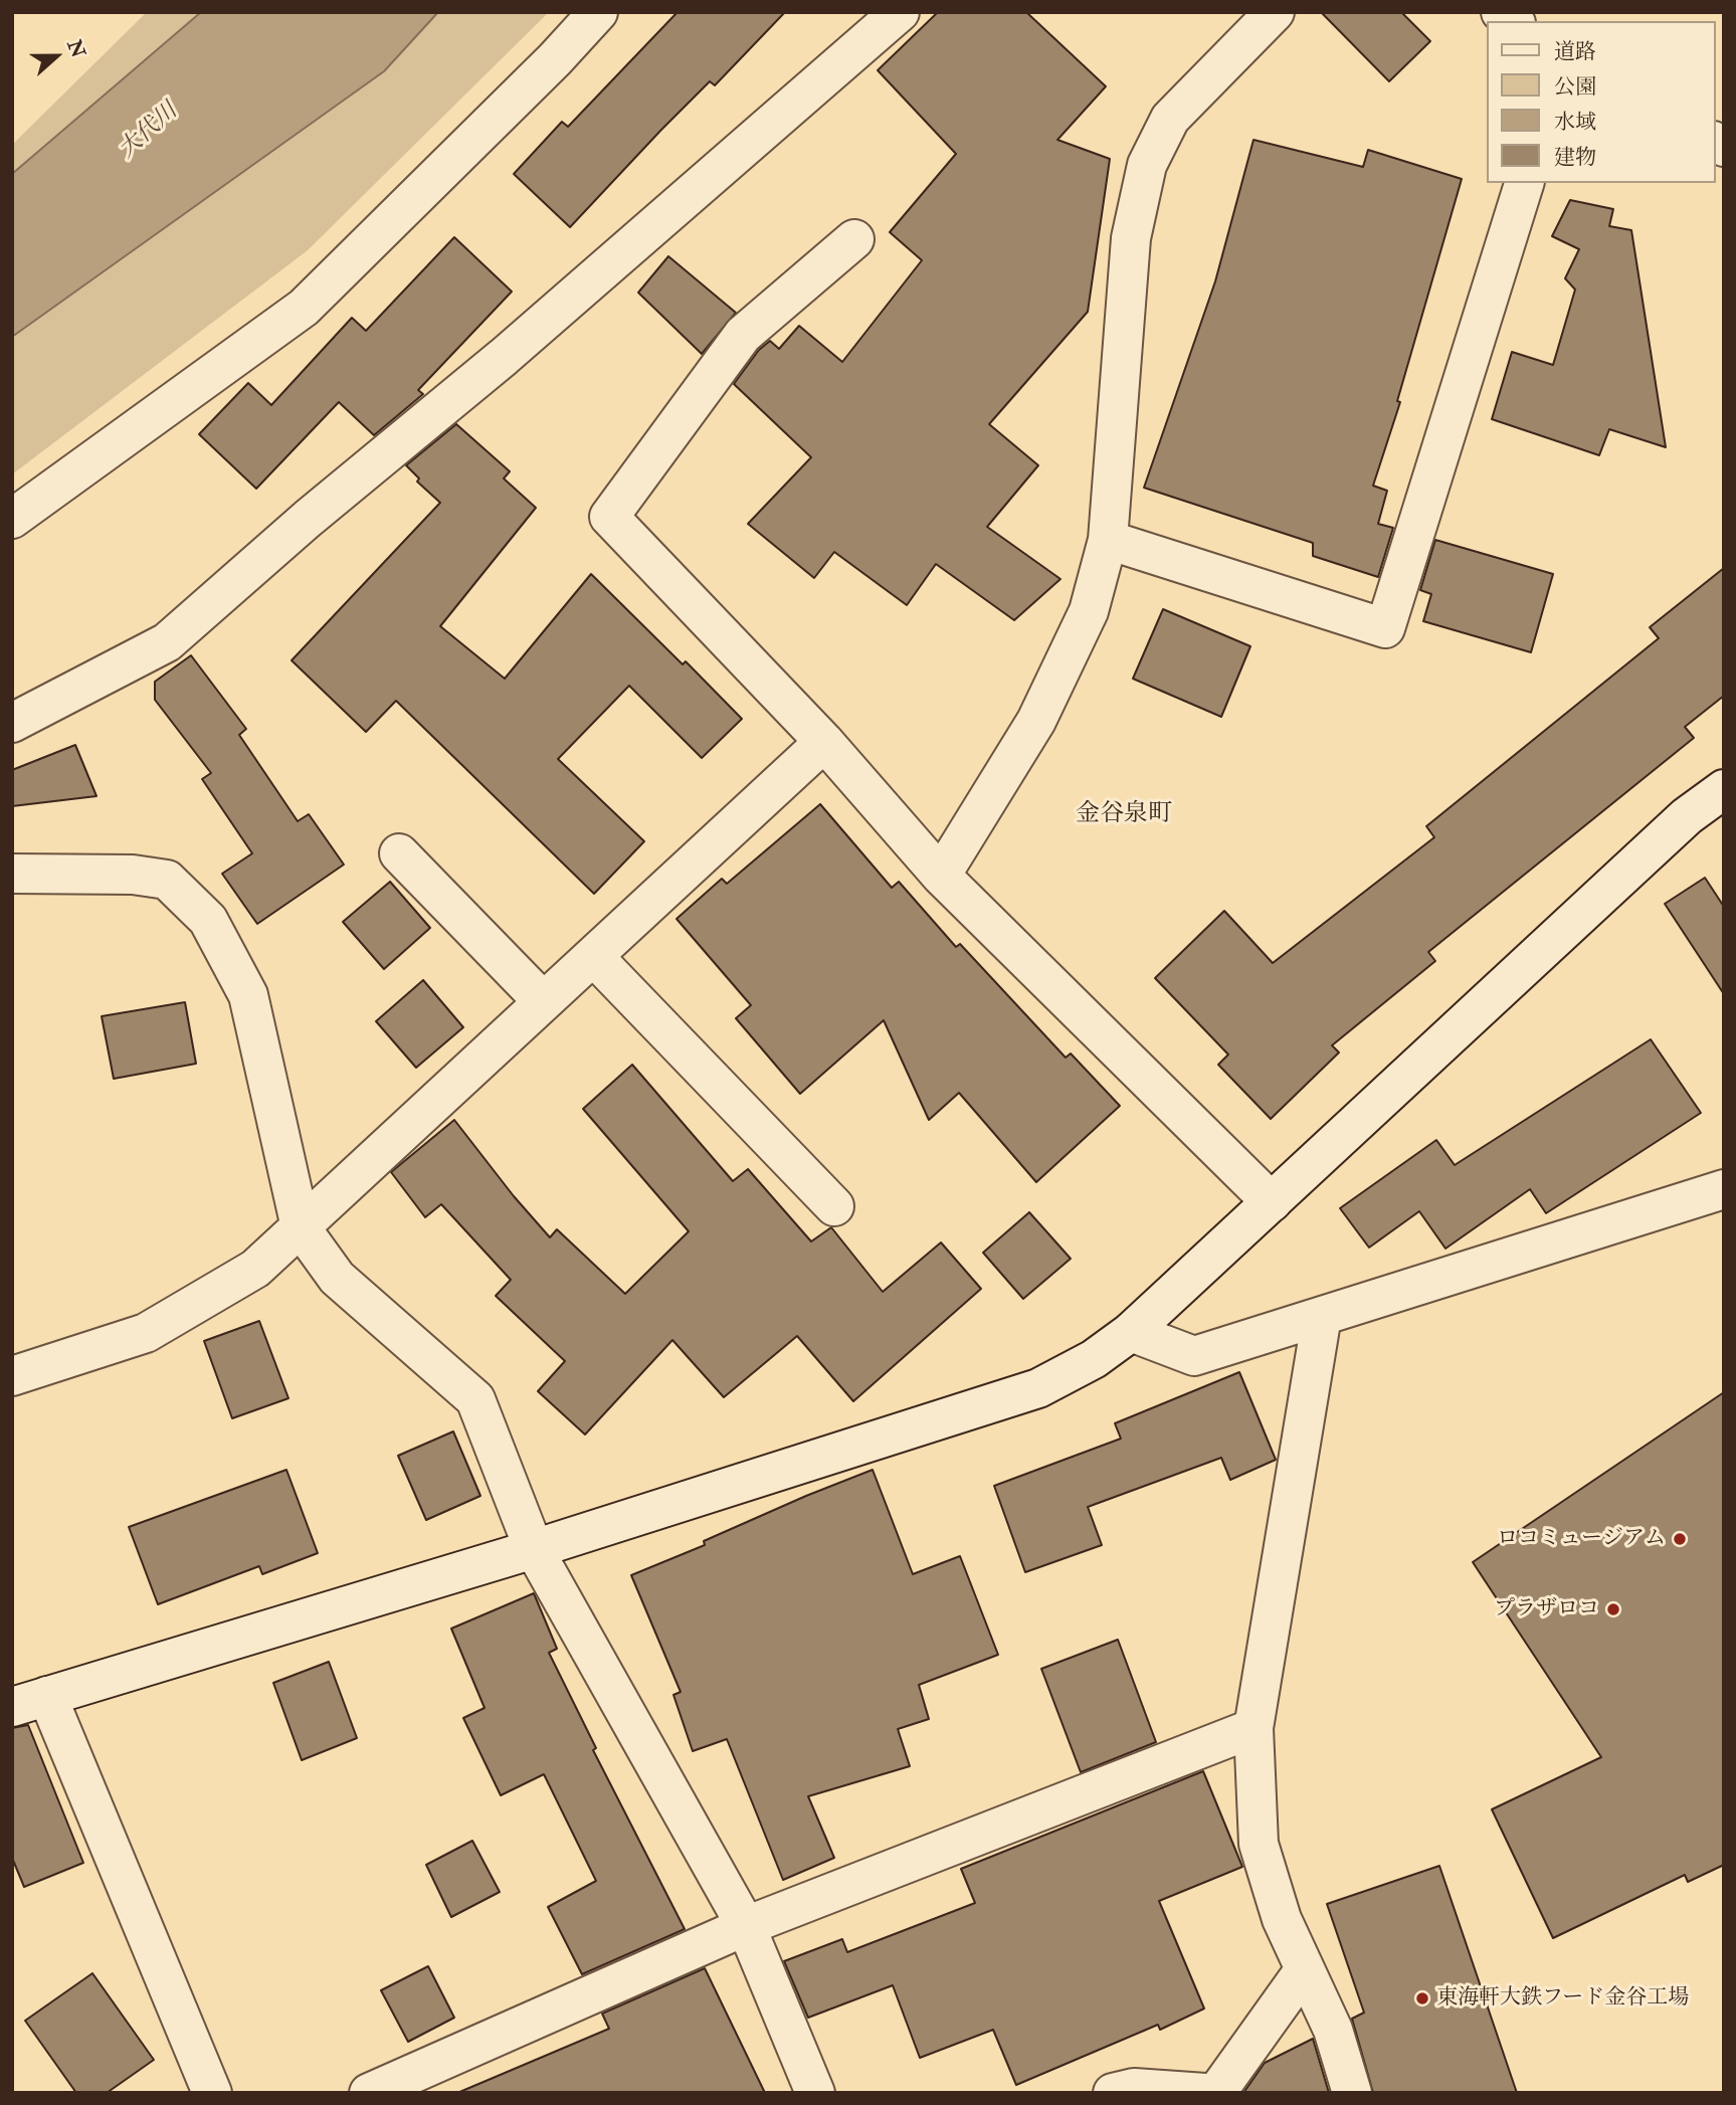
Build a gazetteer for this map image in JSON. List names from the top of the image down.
{
  "districts": ["金谷泉町"],
  "water": ["大代川"],
  "places": ["ロコミュージアム", "プラザロコ", "東海軒大鉄フード金谷工場"],
  "legend": [
    "道路",
    "公園",
    "水域",
    "建物"
  ],
  "north": "right"
}
